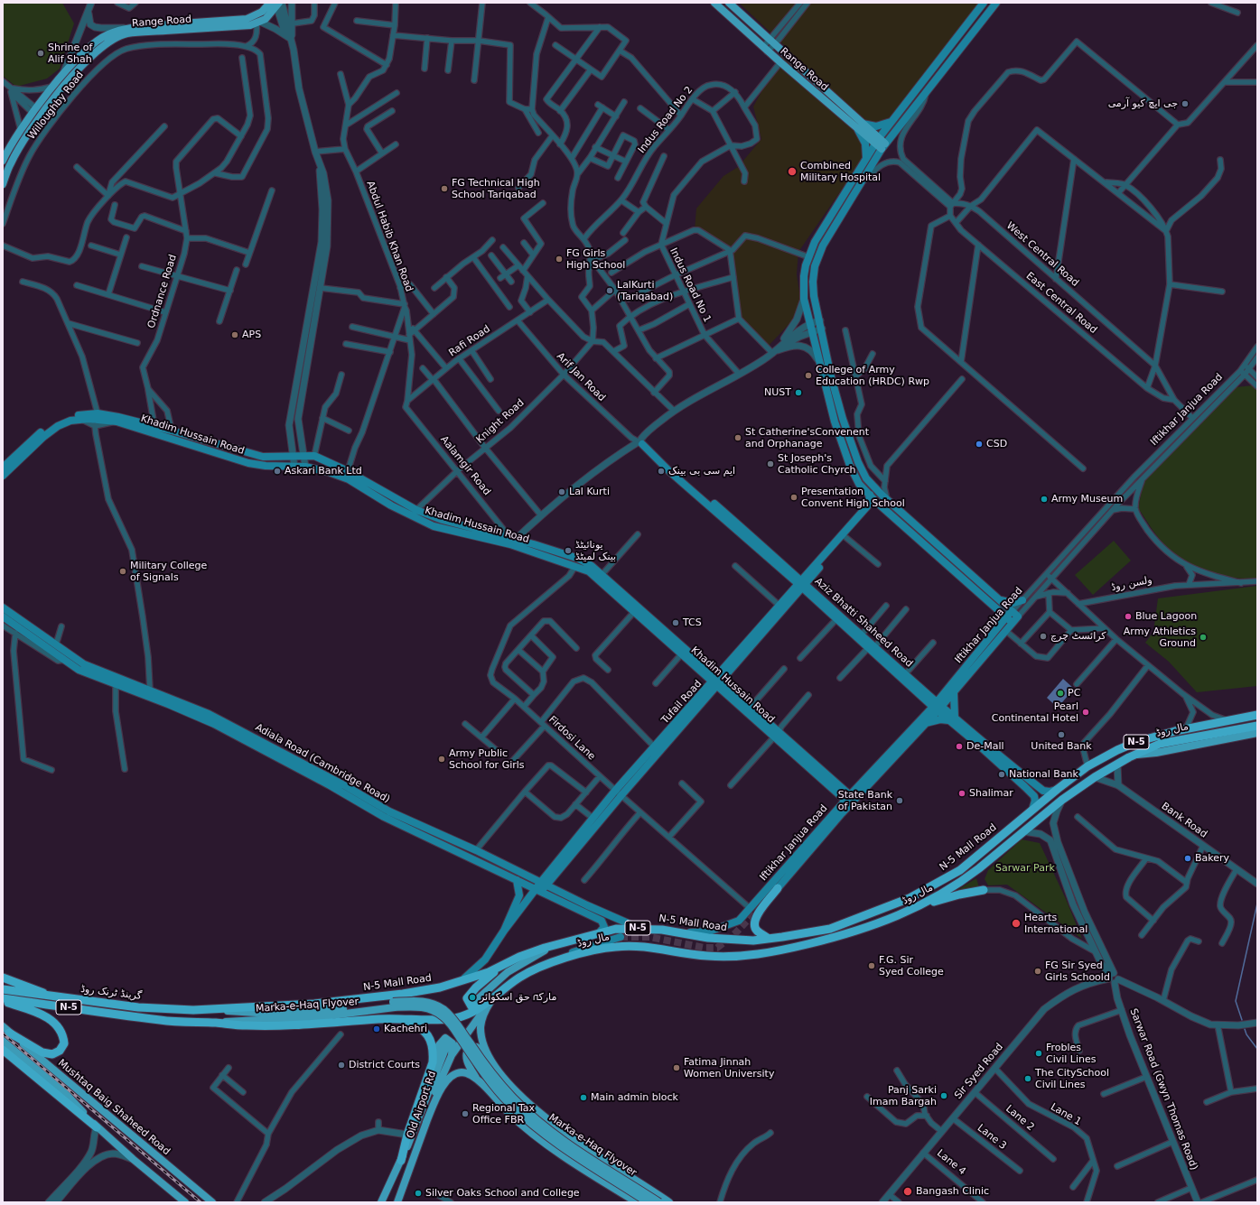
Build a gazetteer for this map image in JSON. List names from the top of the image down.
{
  "streets": {
    "highway": [
      "مال روڈ",
      "N-5",
      "N-5 Mall Road",
      "گرینڈ ٹرنک روڈ"
    ],
    "main road": [
      "Range Road",
      "Iftikhar Janjua Road",
      "Khadim Hussain Road",
      "Aziz Bhatti Shaheed Road",
      "Tufail Road",
      "Adiala Road (Cambridge Road)",
      "Marka-e-Haq Flyover",
      "Old Airport Rd",
      "Mushtaq Baig Shaheed Road"
    ],
    "street": [
      "Willoughby Road",
      "Indus Road No 2",
      "Abdul Habib Khan Road",
      "West Central Road",
      "Indus Road No 1",
      "Ordnance Road",
      "East Central Road",
      "Rafi Road",
      "Arif Jan Road",
      "Knight Road",
      "Aalamgir Road",
      "ولسن روڈ",
      "Firdosi Lane",
      "Bank Road",
      "Sir Syed Road",
      "Sarwar Road (Gwyn Thomas Road)",
      "Lane 1",
      "Lane 2",
      "Lane 3",
      "Lane 4"
    ]
  },
  "crossings": [
    ["Abdul Habib Khan Road", "Khadim Hussain Road"],
    ["West Central Road", "East Central Road"],
    ["Ordnance Road", "Khadim Hussain Road"],
    ["Rafi Road", "Arif Jan Road"],
    ["Rafi Road", "Aalamgir Road"],
    ["Arif Jan Road", "Knight Road"],
    ["Arif Jan Road", "Aziz Bhatti Shaheed Road"],
    ["Iftikhar Janjua Road", "Khadim Hussain Road"],
    ["Iftikhar Janjua Road", "Aziz Bhatti Shaheed Road"],
    ["Iftikhar Janjua Road", "Firdosi Lane"],
    ["Iftikhar Janjua Road", "N-5 Mall Road"],
    ["Knight Road", "Khadim Hussain Road"],
    ["Knight Road", "Aalamgir Road"],
    ["Khadim Hussain Road", "Aalamgir Road"],
    ["Khadim Hussain Road", "Tufail Road"],
    ["Khadim Hussain Road", "Firdosi Lane"],
    ["Aziz Bhatti Shaheed Road", "Tufail Road"],
    ["Aziz Bhatti Shaheed Road", "مال روڈ"],
    ["Aziz Bhatti Shaheed Road", "N-5 Mall Road"],
    ["Tufail Road", "Firdosi Lane"],
    ["Tufail Road", "Adiala Road (Cambridge Road)"],
    ["مال روڈ", "Bank Road"],
    ["مال روڈ", "N-5 Mall Road"],
    ["مال روڈ", "گرینڈ ٹرنک روڈ"],
    ["مال روڈ", "Sarwar Road (Gwyn Thomas Road)"],
    ["مال روڈ", "Old Airport Rd"],
    ["Adiala Road (Cambridge Road)", "N-5 Mall Road"],
    ["N-5 Mall Road", "گرینڈ ٹرنک روڈ"],
    ["N-5 Mall Road", "Marka-e-Haq Flyover"],
    ["گرینڈ ٹرنک روڈ", "Marka-e-Haq Flyover"],
    ["گرینڈ ٹرنک روڈ", "Old Airport Rd"],
    ["Sir Syed Road", "Sarwar Road (Gwyn Thomas Road)"],
    ["Sir Syed Road", "Lane 1"],
    ["Sir Syed Road", "Lane 2"],
    ["Sir Syed Road", "Lane 3"],
    ["Sir Syed Road", "Lane 4"]
  ],
  "parks": ["Sarwar Park"],
  "places": [
    "Shrine of Alif Shah",
    "جی ایچ کیو آرمی",
    "Combined Military Hospital",
    "FG Technical High School Tariqabad",
    "FG Girls High School",
    "LalKurti (Tariqabad)",
    "APS",
    "College of Army Education (HRDC) Rwp",
    "NUST",
    "St Catherine'sConvenent and Orphanage",
    "CSD",
    "St Joseph's Catholic Chyrch",
    "Askari Bank Ltd",
    "ایم سی بی بینک",
    "Lal Kurti",
    "Presentation Convent High School",
    "Army Museum",
    "یونائیٹڈ بینک لمیٹڈ",
    "Military College of Signals",
    "Blue Lagoon",
    "TCS",
    "کرائسٹ چرچ",
    "Army Athletics Ground",
    "PC",
    "Pearl Continental Hotel",
    "United Bank",
    "De-Mall",
    "Army Public School for Girls",
    "National Bank",
    "Shalimar",
    "State Bank of Pakistan",
    "Bakery",
    "Hearts International",
    "F.G. Sir Syed College",
    "FG Sir Syed Girls Schoold",
    "مارکہ حق اسکوائر",
    "Kachehri",
    "Frobles Civil Lines",
    "District Courts",
    "Fatima Jinnah Women University",
    "The CitySchool Civil Lines",
    "Panj Sarki Imam Bargah",
    "Main admin block",
    "Regional Tax Office FBR",
    "Bangash Clinic",
    "Silver Oaks School and College"
  ]
}
